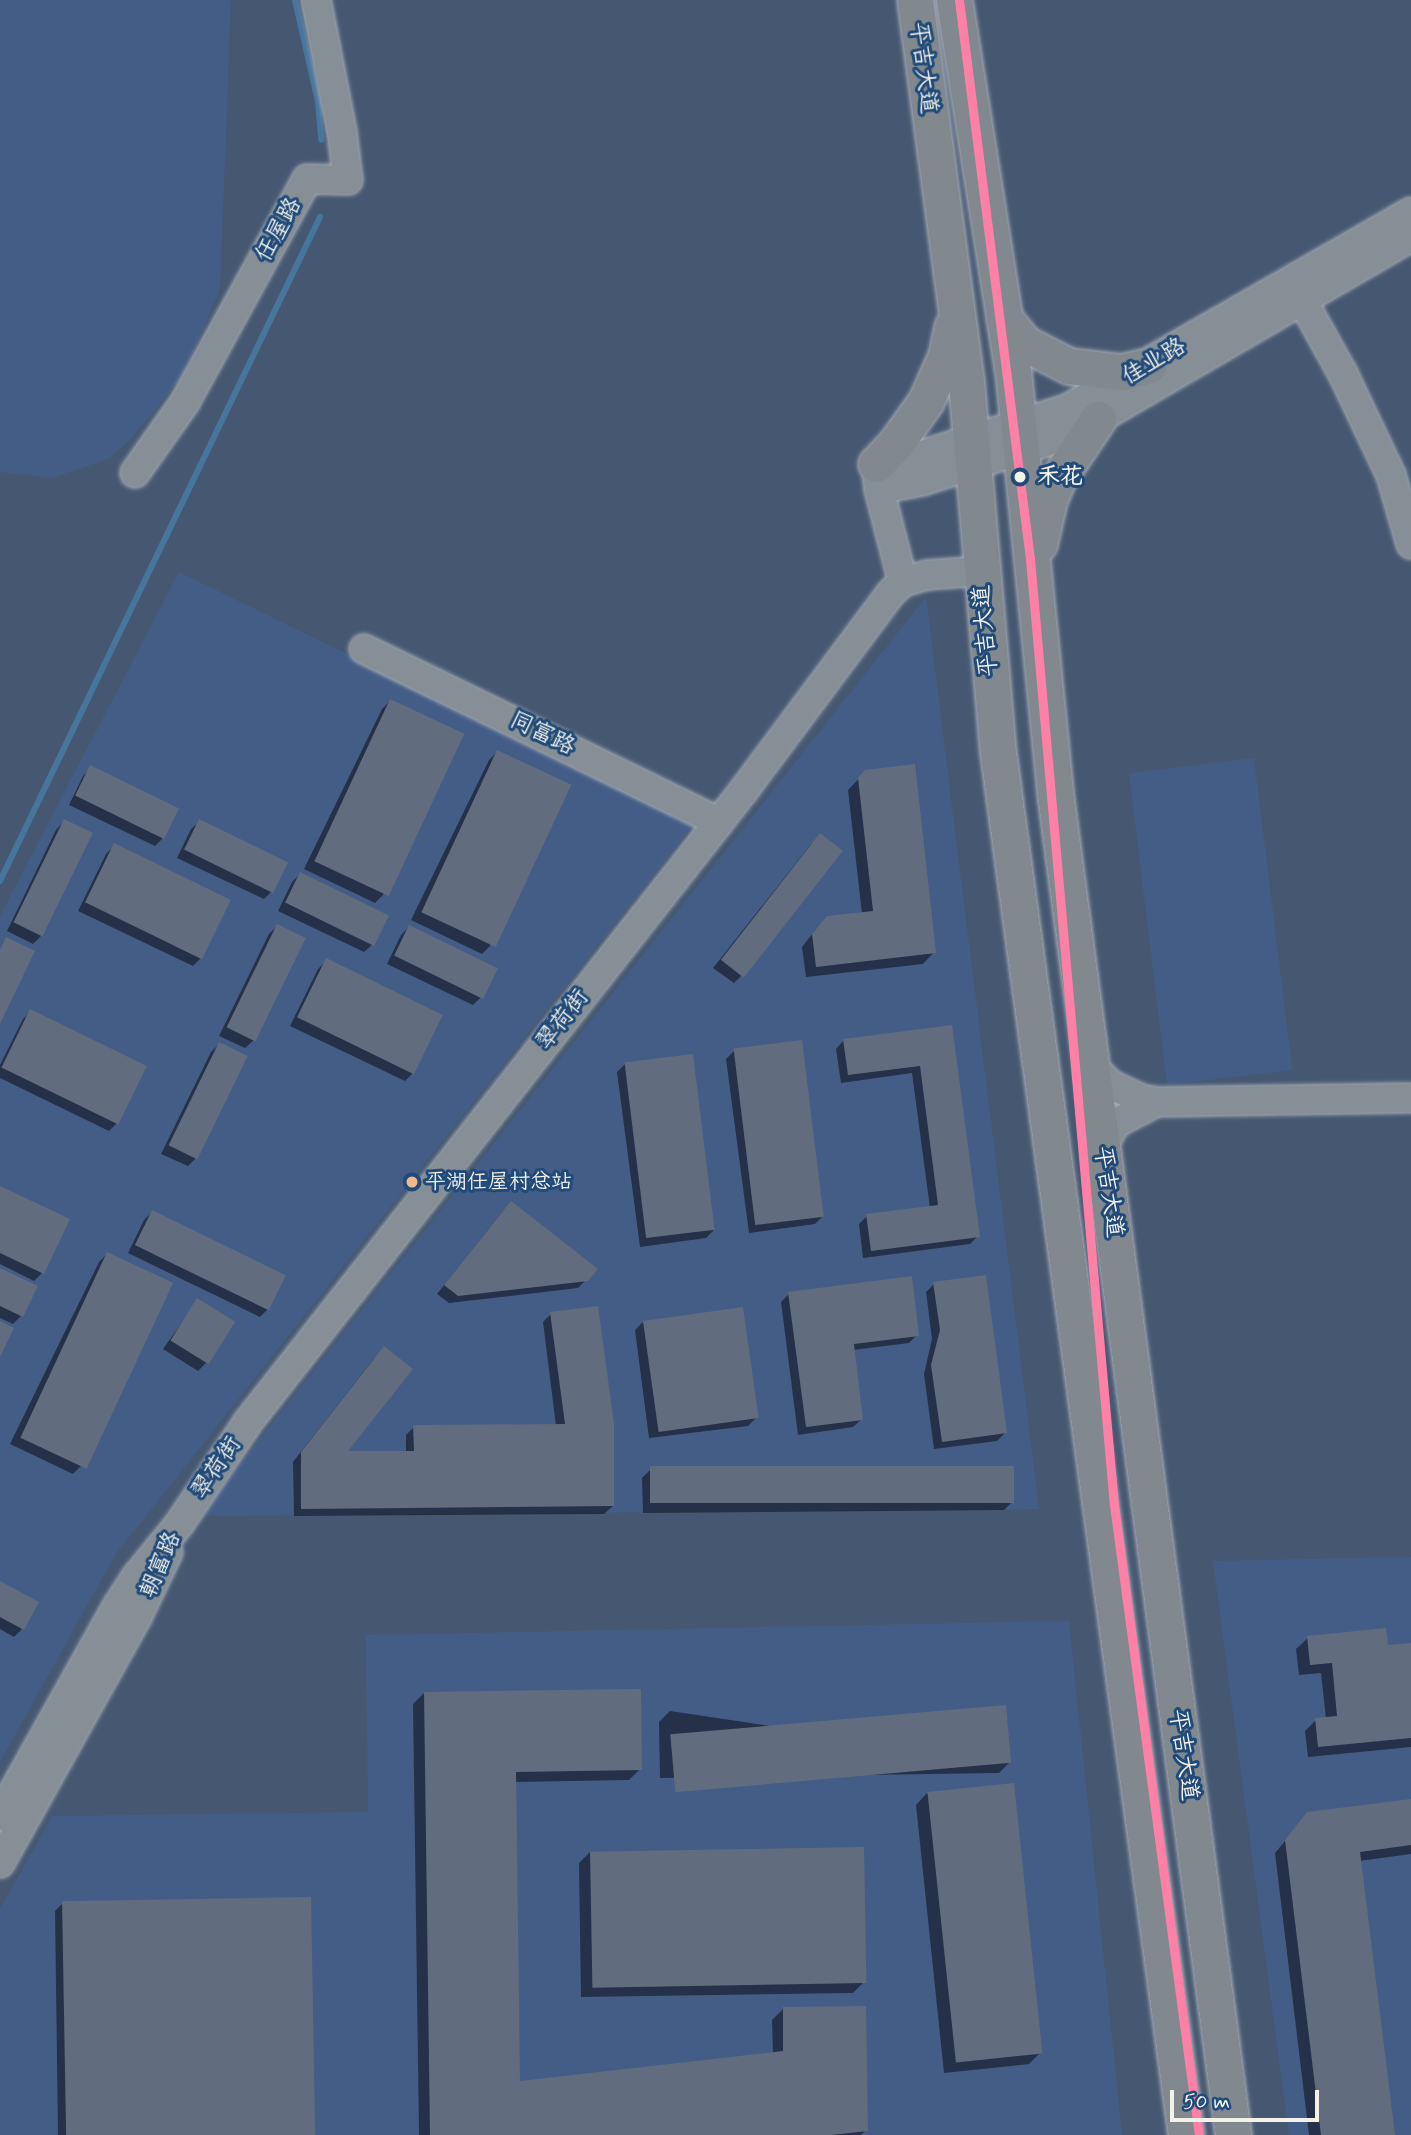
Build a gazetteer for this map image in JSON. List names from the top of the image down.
{
  "streets": {
    "main road": ["平吉大道"],
    "street": [
      "任屋路",
      "佳业路",
      "同富路",
      "翠荷街",
      "朝富路"
    ]
  },
  "crossings": [
    ["平吉大道", "佳业路"],
    ["同富路", "翠荷街"],
    ["翠荷街", "朝富路"]
  ],
  "places": ["禾花", "平湖任屋村总站"],
  "scale_bar": "50 m"
}
